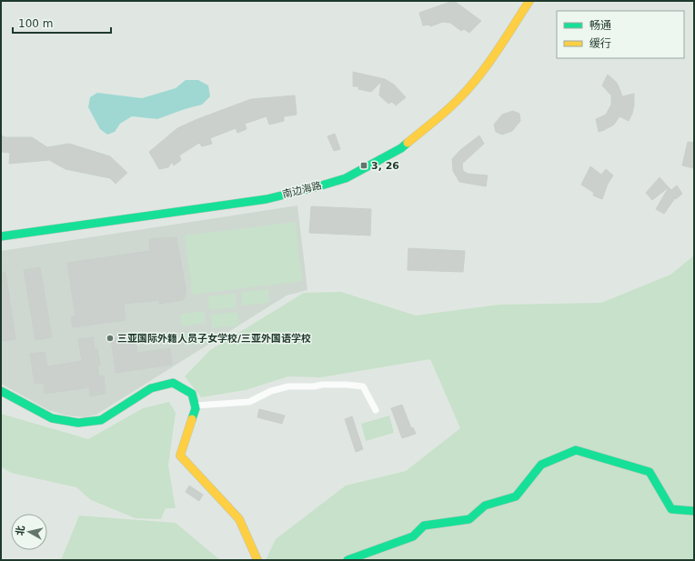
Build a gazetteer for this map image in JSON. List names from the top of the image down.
{
  "streets": {
    "street": ["南边海路"]
  },
  "places": {
    "transit": ["3, 26"],
    "other": ["三亚国际外籍人员子女学校/三亚外国语学校"]
  },
  "legend": ["畅通", "缓行"],
  "scale_bar": "100 m",
  "north": "left"
}
